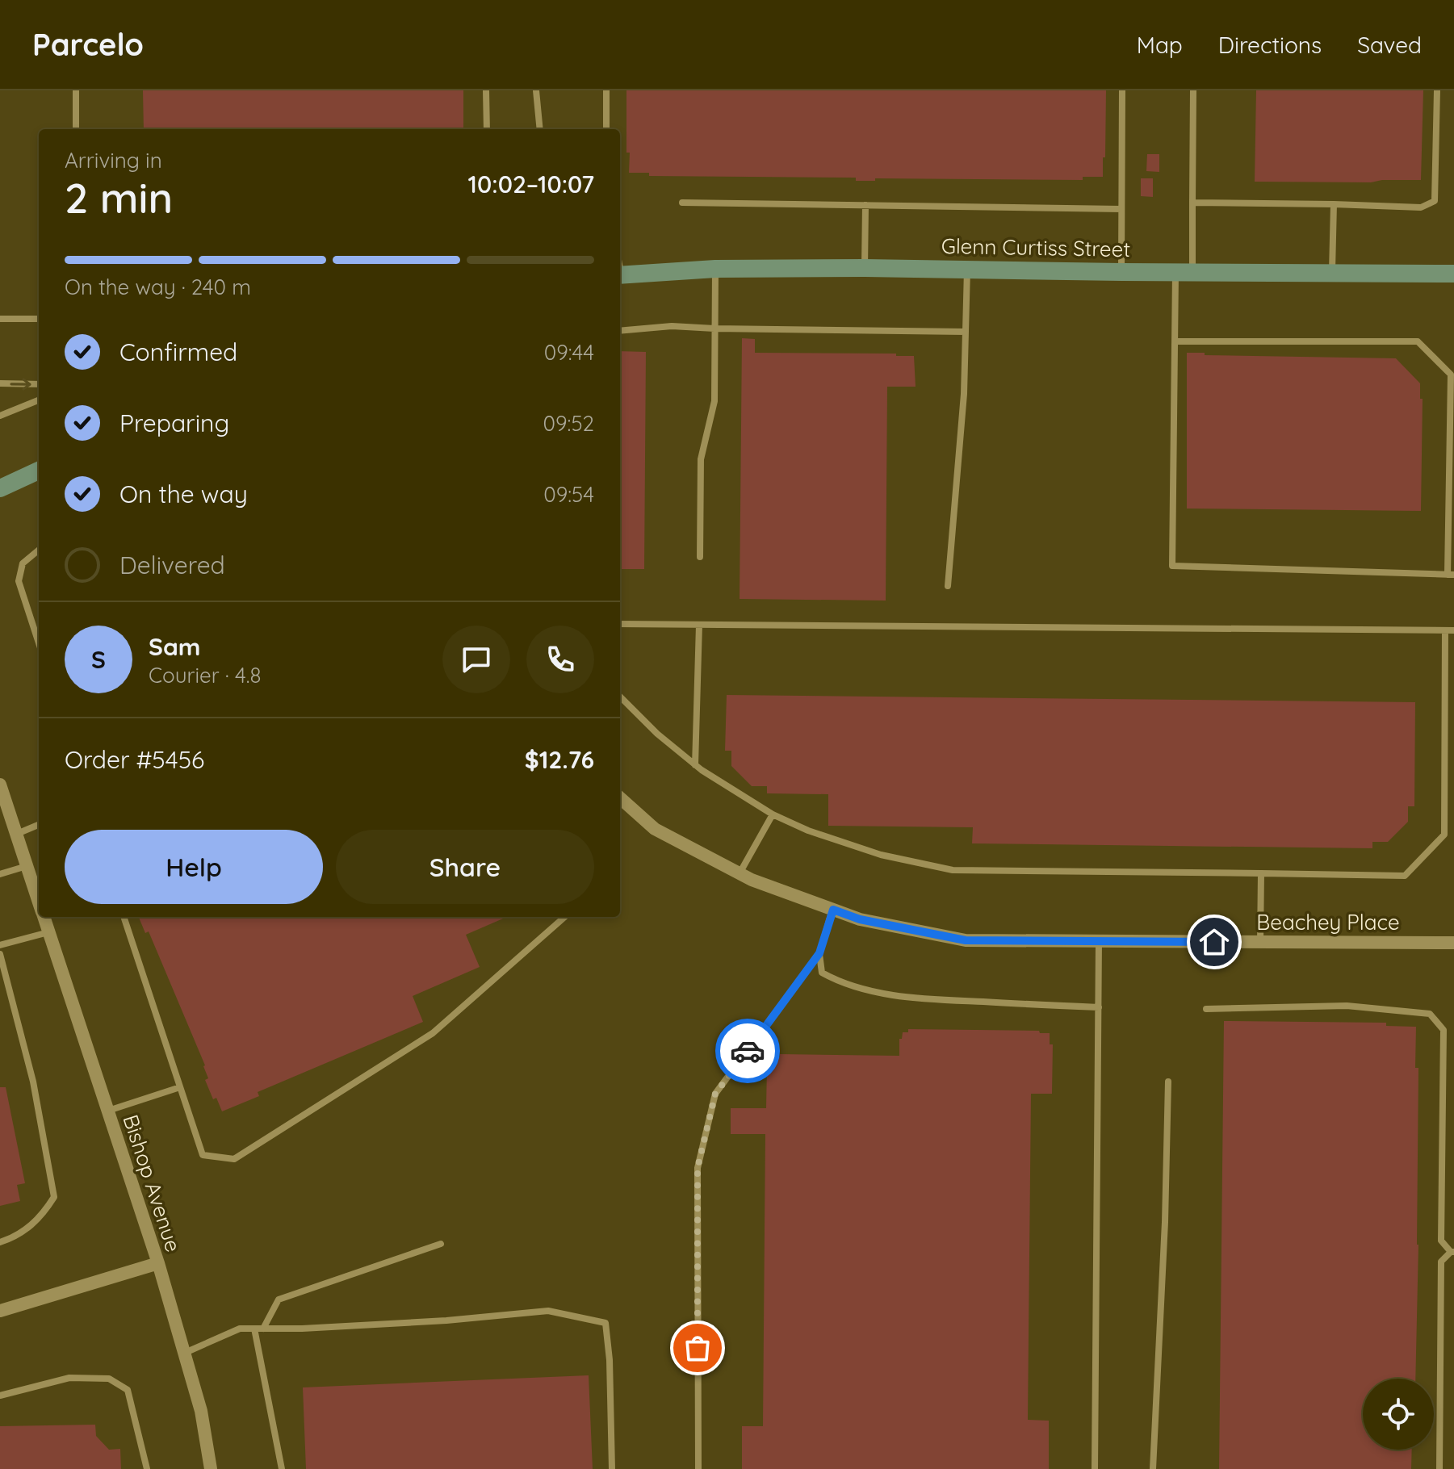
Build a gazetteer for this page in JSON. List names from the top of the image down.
{
  "streets": {
    "street": ["Glenn Curtiss Street", "Beachey Place", "Bishop Avenue"]
  },
  "page": {
    "header": "Parcelo",
    "nav": ["Map", "Directions", "Saved"],
    "heading": ["2 min", "Arriving in", "10:02–10:07"],
    "panel": [
      "Sam",
      "Courier · 4.8",
      "Order #5456",
      "$12.76"
    ],
    "bar": "On the way · 240 m",
    "list": [
      ["Confirmed", "09:44"],
      ["Preparing", "09:52"],
      ["On the way", "09:54"],
      "Delivered"
    ],
    "round": "S",
    "buttons": ["Help", "Share"]
  }
}
